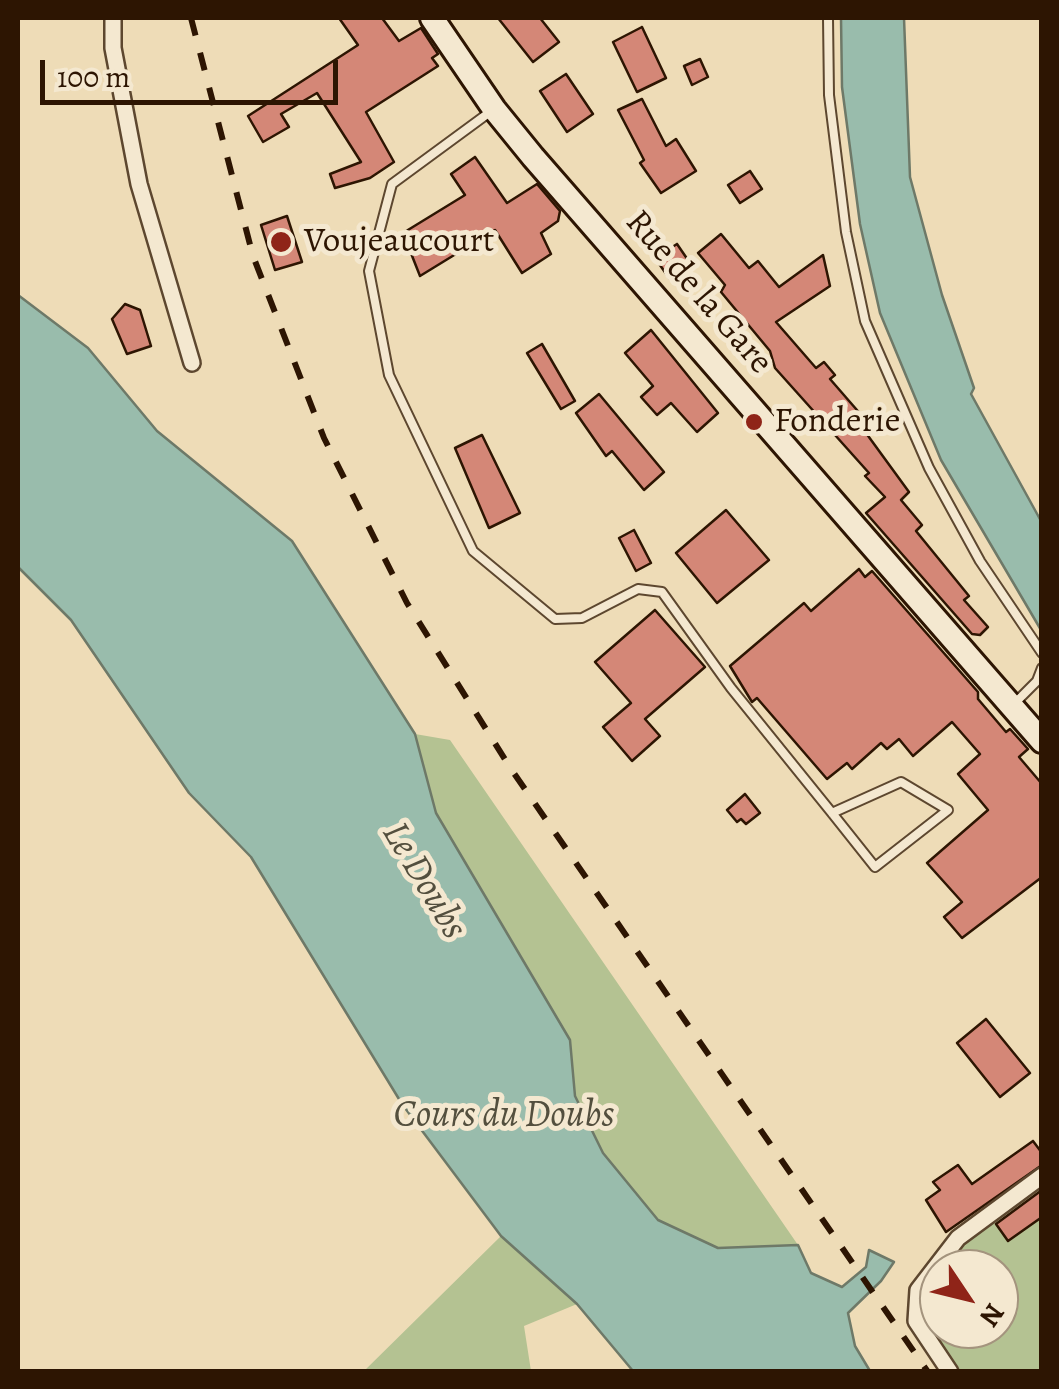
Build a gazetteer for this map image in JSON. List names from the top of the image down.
{
  "streets": {
    "main road": ["Rue de la Gare"]
  },
  "water": ["Le Doubs", "Cours du Doubs"],
  "places": ["Voujeaucourt", "Fonderie"],
  "scale_bar": "100 m",
  "north": "bottom right"
}
